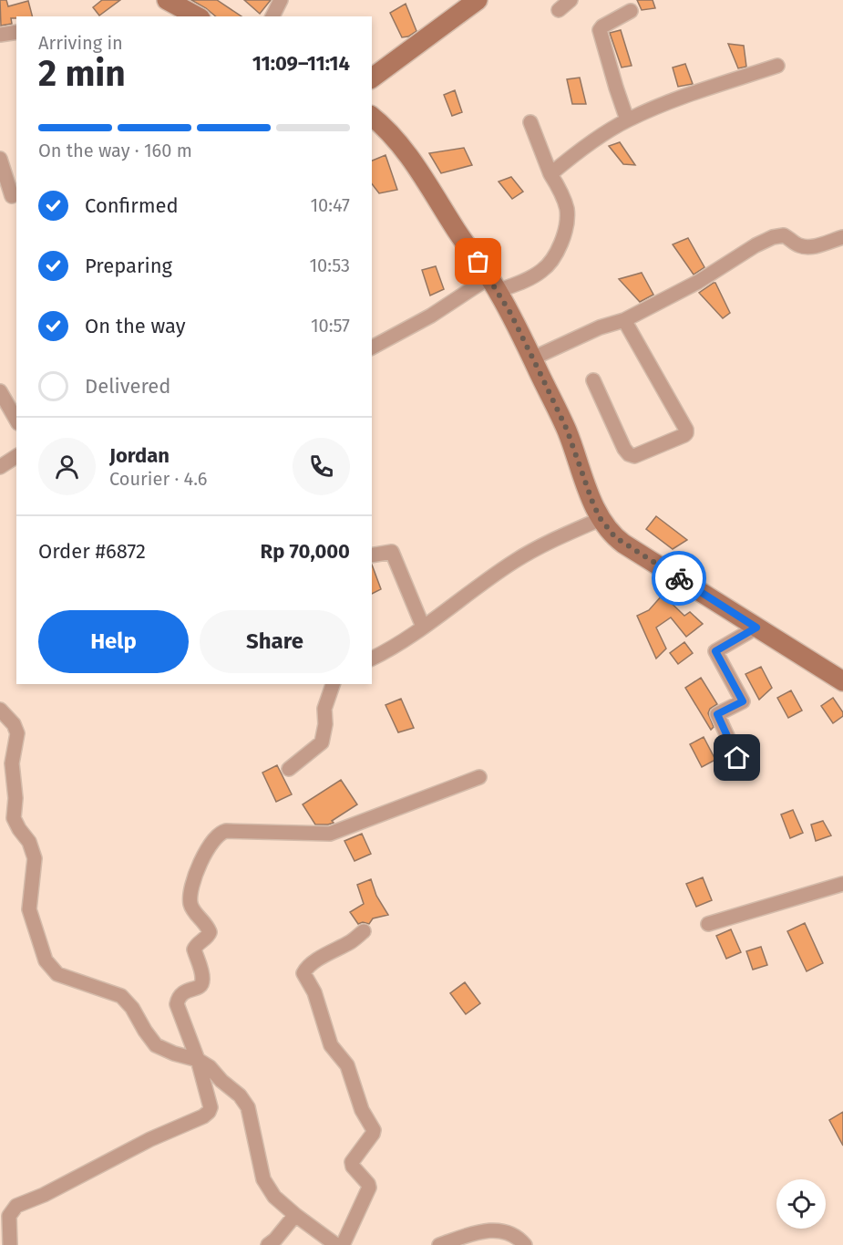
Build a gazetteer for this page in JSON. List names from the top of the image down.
{
  "page": {
    "heading": ["2 min", "Arriving in", "11:09–11:14"],
    "panel": [
      "Jordan",
      "Courier · 4.6",
      "Order #6872",
      "Rp 70,000"
    ],
    "bar": "On the way · 160 m",
    "list": [
      ["Confirmed", "10:47"],
      ["Preparing", "10:53"],
      ["On the way", "10:57"],
      "Delivered"
    ],
    "buttons": ["Help", "Share"]
  }
}
